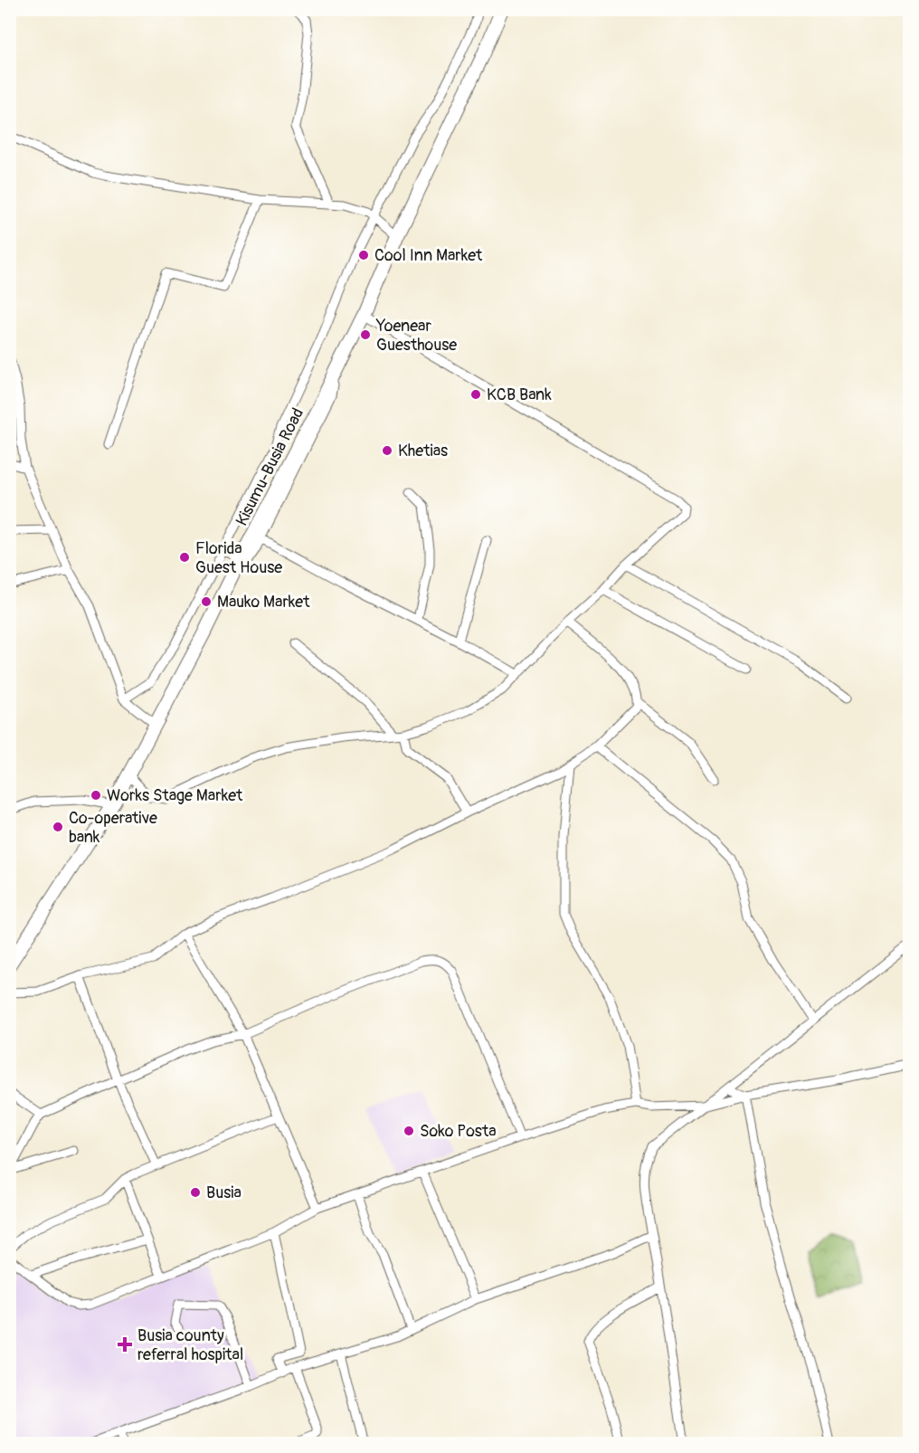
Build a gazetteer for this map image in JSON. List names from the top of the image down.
{
  "streets": {
    "highway": ["Kisumu-Busia Road"]
  },
  "places": {
    "other": [
      "Cool Inn Market",
      "Yoenear Guesthouse",
      "KCB Bank",
      "Khetias",
      "Florida Guest House",
      "Mauko Market",
      "Works Stage Market",
      "Co-operative bank",
      "Soko Posta",
      "Busia"
    ],
    "health": ["Busia county referral hospital"]
  }
}
